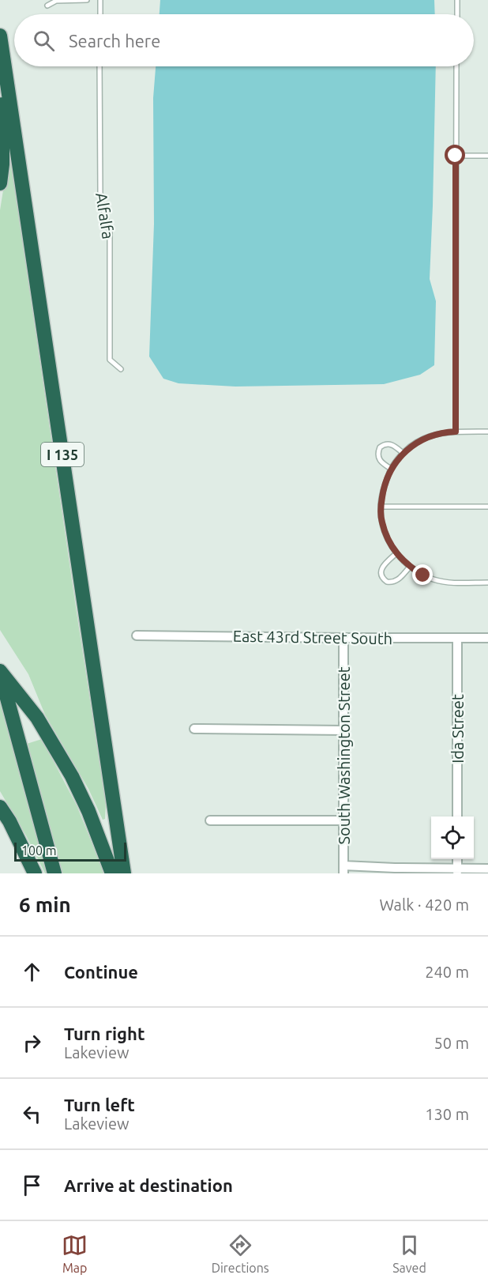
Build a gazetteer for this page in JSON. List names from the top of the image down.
{
  "streets": {
    "highway": ["I 135"],
    "street": ["East 43rd Street South", "Ida Street", "South Washington Street"],
    "lane": ["Alfalfa"]
  },
  "crossings": [
    ["East 43rd Street South", "Ida Street"],
    ["East 43rd Street South", "South Washington Street"]
  ],
  "scale_bar": "100 m",
  "page": {
    "search": "Search here",
    "scale": "100 m",
    "heading": ["6 min", "Walk · 420 m"],
    "list": [
      ["Continue", "240 m"],
      ["Turn right", "Lakeview", "50 m"],
      ["Turn left", "Lakeview", "130 m"],
      "Arrive at destination"
    ],
    "nav": ["Map", "Directions", "Saved"]
  }
}
